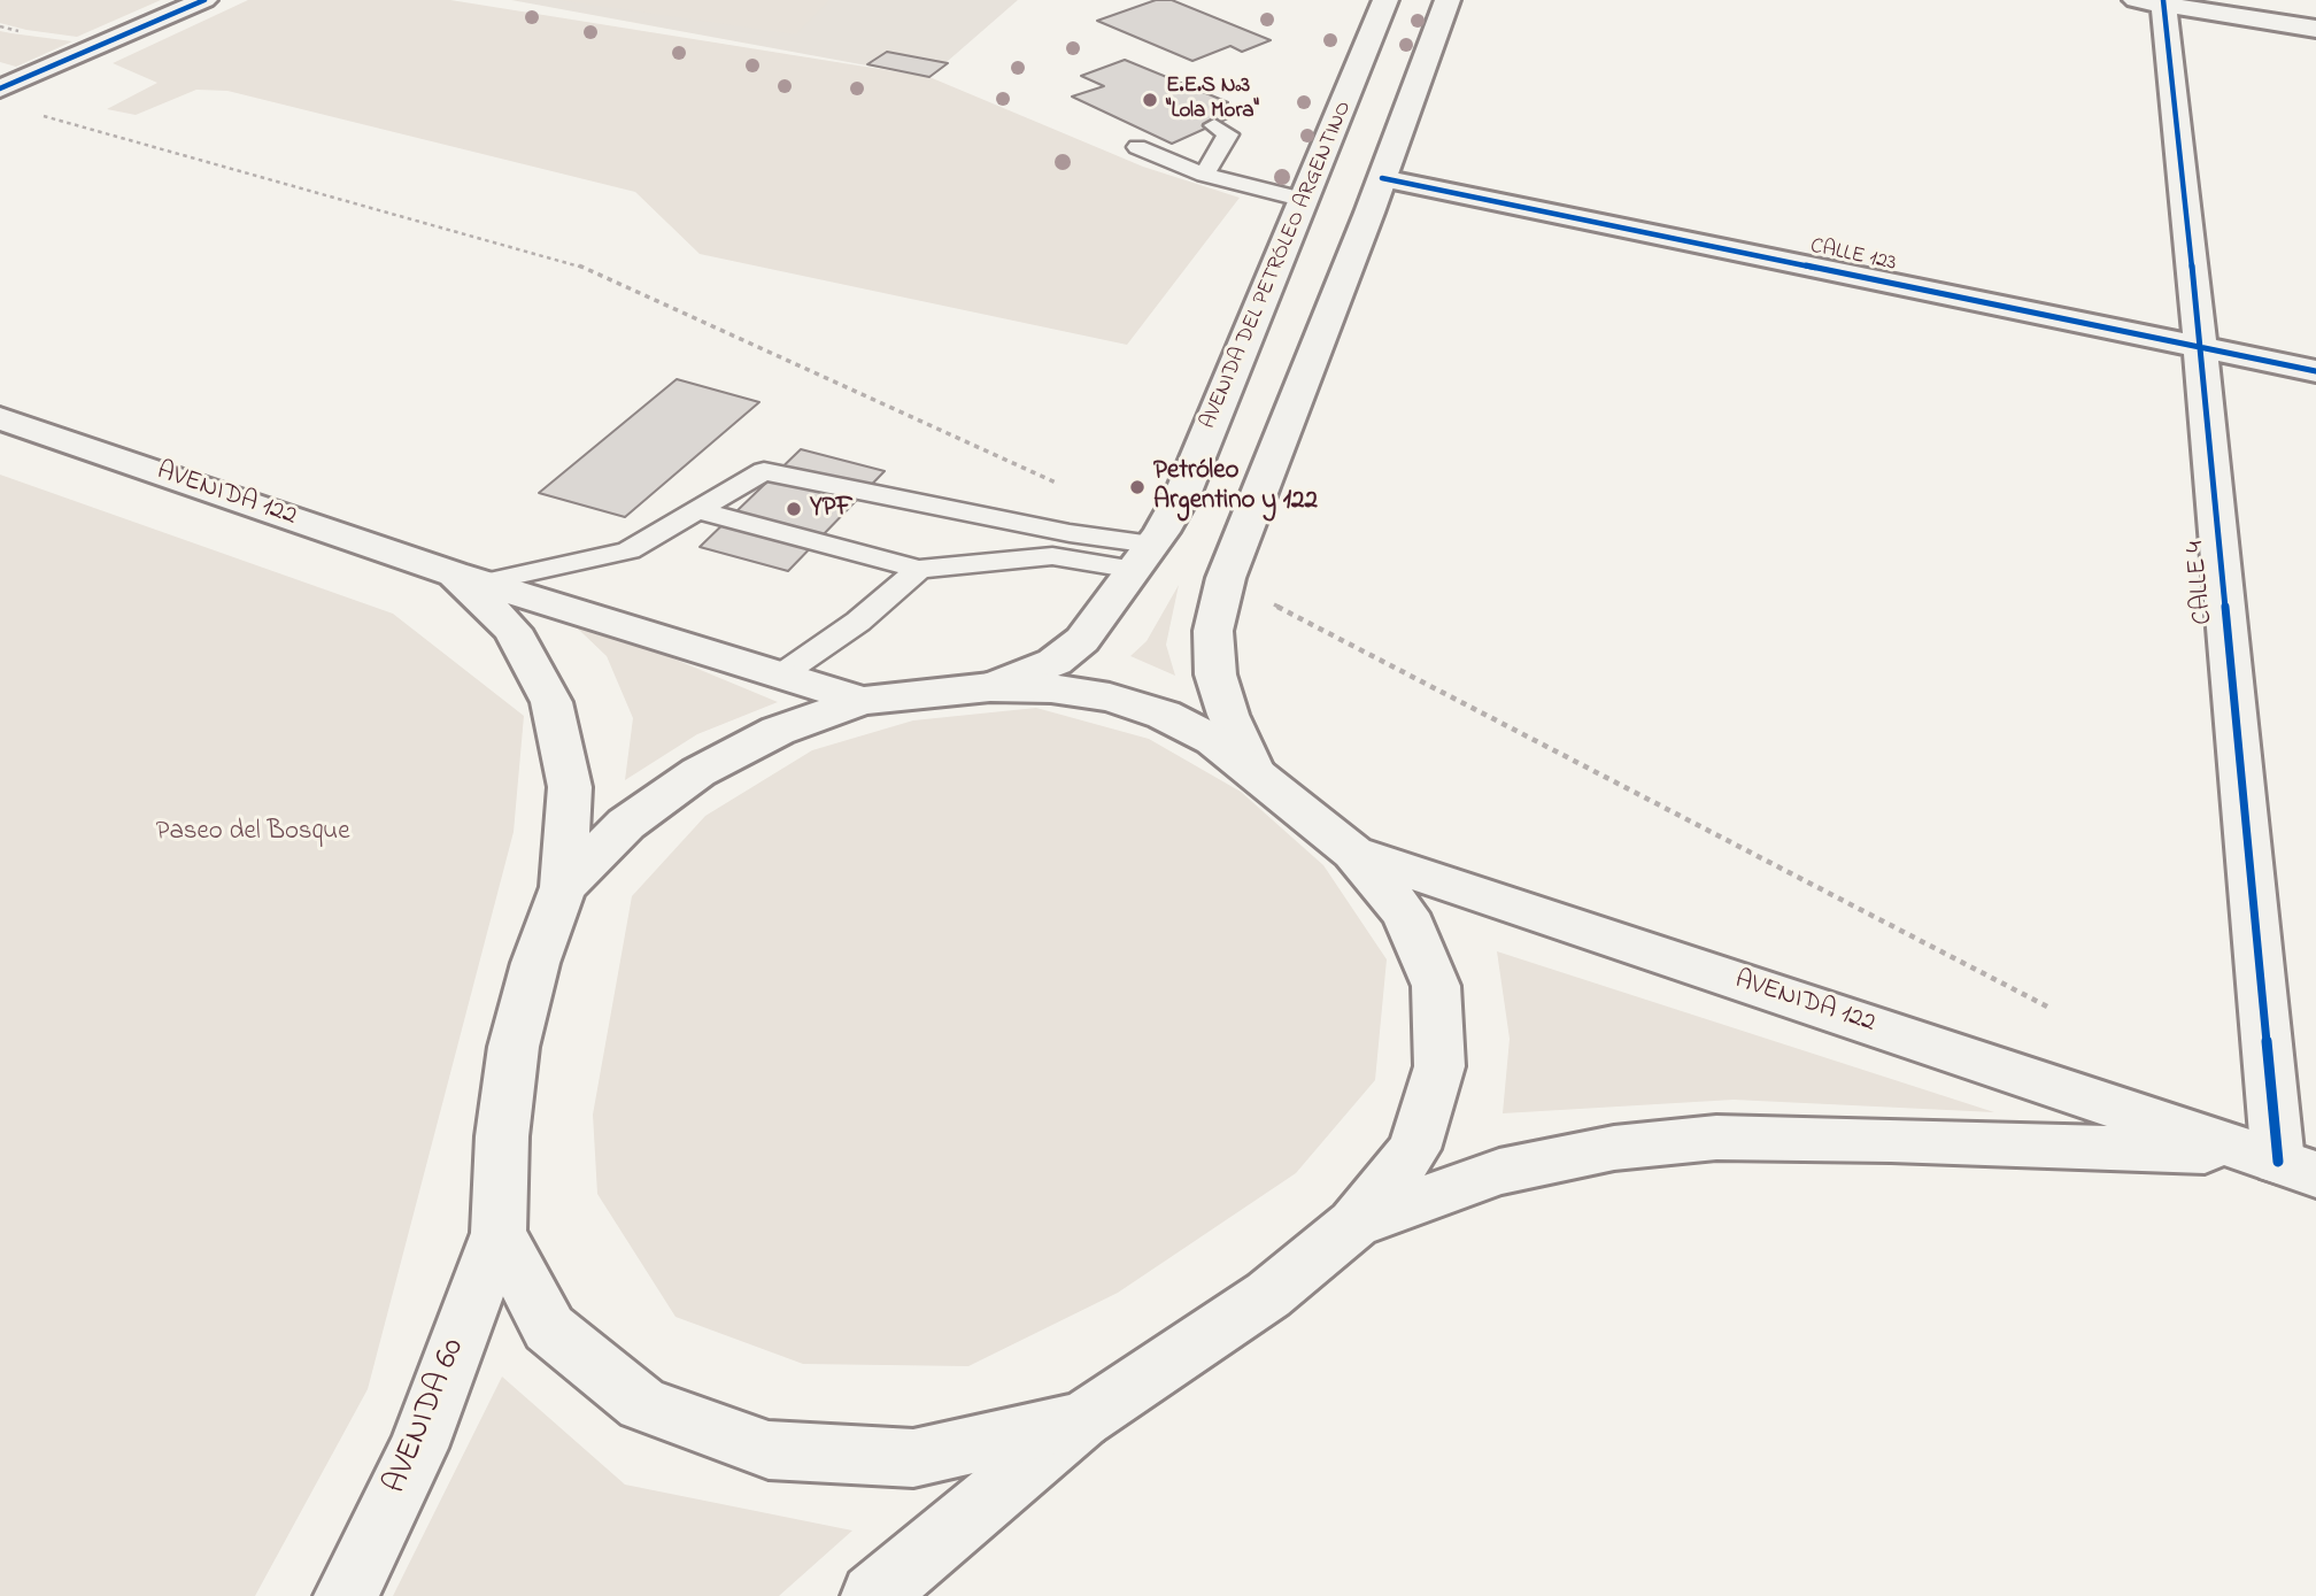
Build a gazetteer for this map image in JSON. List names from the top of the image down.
{
  "streets": {
    "main road": [
      "CALLE 123",
      "AVENIDA DEL PETRÓLEO ARGENTINO",
      "AVENIDA 122",
      "CALLE 4",
      "AVENIDA 60"
    ]
  },
  "crossings": [
    ["CALLE 123", "CALLE 4"],
    ["AVENIDA 122", "CALLE 4"]
  ],
  "parks": ["Paseo del Bosque"],
  "places": ["E.E.S Nº3 \"Lola Mora\"", "Petróleo Argentino y 122", "YPF"]
}
